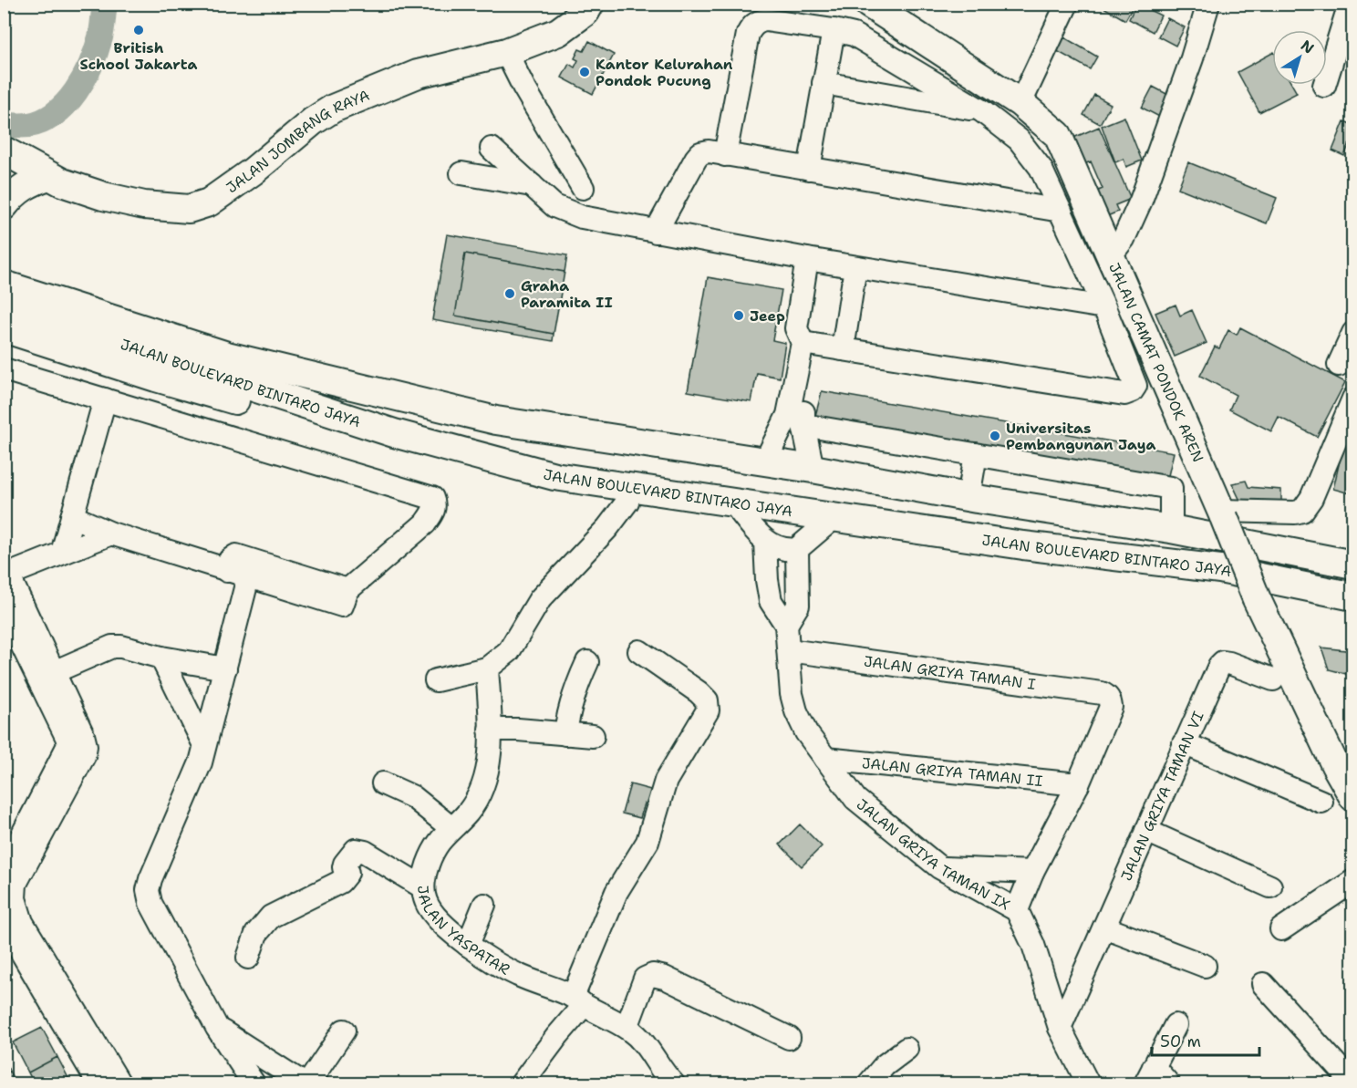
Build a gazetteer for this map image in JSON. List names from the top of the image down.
{
  "streets": {
    "main road": ["JALAN JOMBANG RAYA", "JALAN CAMAT PONDOK AREN", "JALAN BOULEVARD BINTARO JAYA"],
    "street": [
      "JALAN GRIYA TAMAN I",
      "JALAN GRIYA TAMAN II",
      "JALAN GRIYA TAMAN VI",
      "JALAN GRIYA TAMAN IX",
      "JALAN YASPATAR"
    ]
  },
  "crossings": [
    ["JALAN GRIYA TAMAN I", "JALAN GRIYA TAMAN II"],
    ["JALAN GRIYA TAMAN I", "JALAN GRIYA TAMAN IX"],
    ["JALAN GRIYA TAMAN II", "JALAN GRIYA TAMAN IX"],
    ["JALAN GRIYA TAMAN VI", "JALAN GRIYA TAMAN IX"]
  ],
  "places": [
    "British School Jakarta",
    "Kantor Kelurahan Pondok Pucung",
    "Graha Paramita II",
    "Jeep",
    "Universitas Pembangunan Jaya"
  ],
  "scale_bar": "50 m",
  "north": "top right"
}
